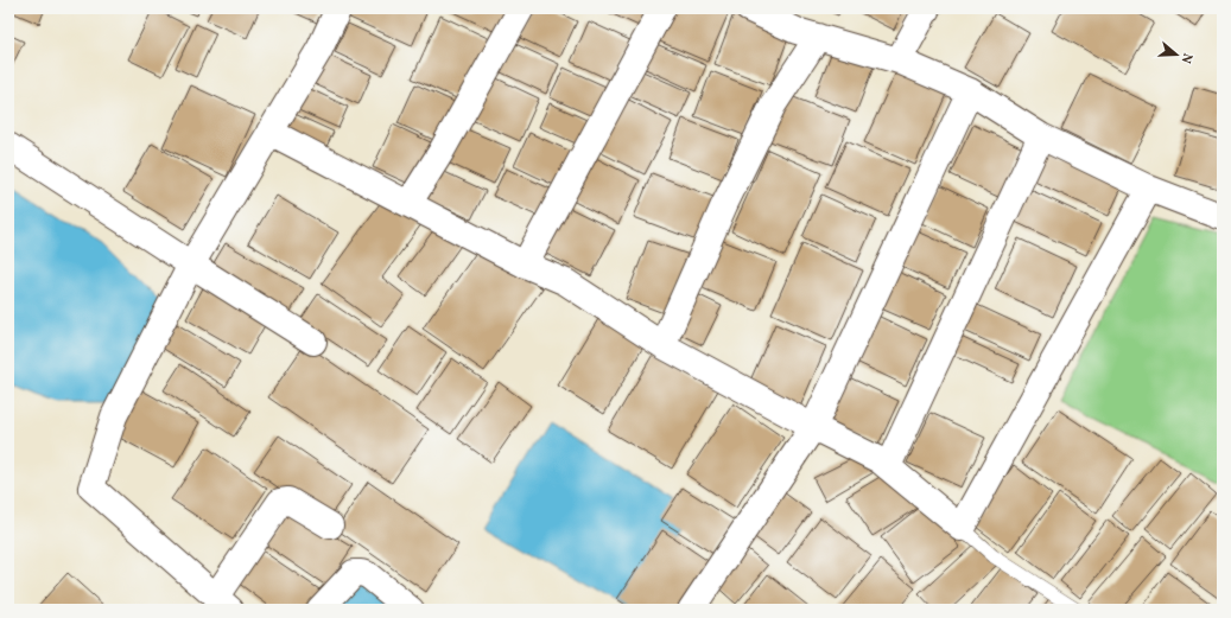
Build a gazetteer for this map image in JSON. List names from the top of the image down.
{
  "north": "right"
}
